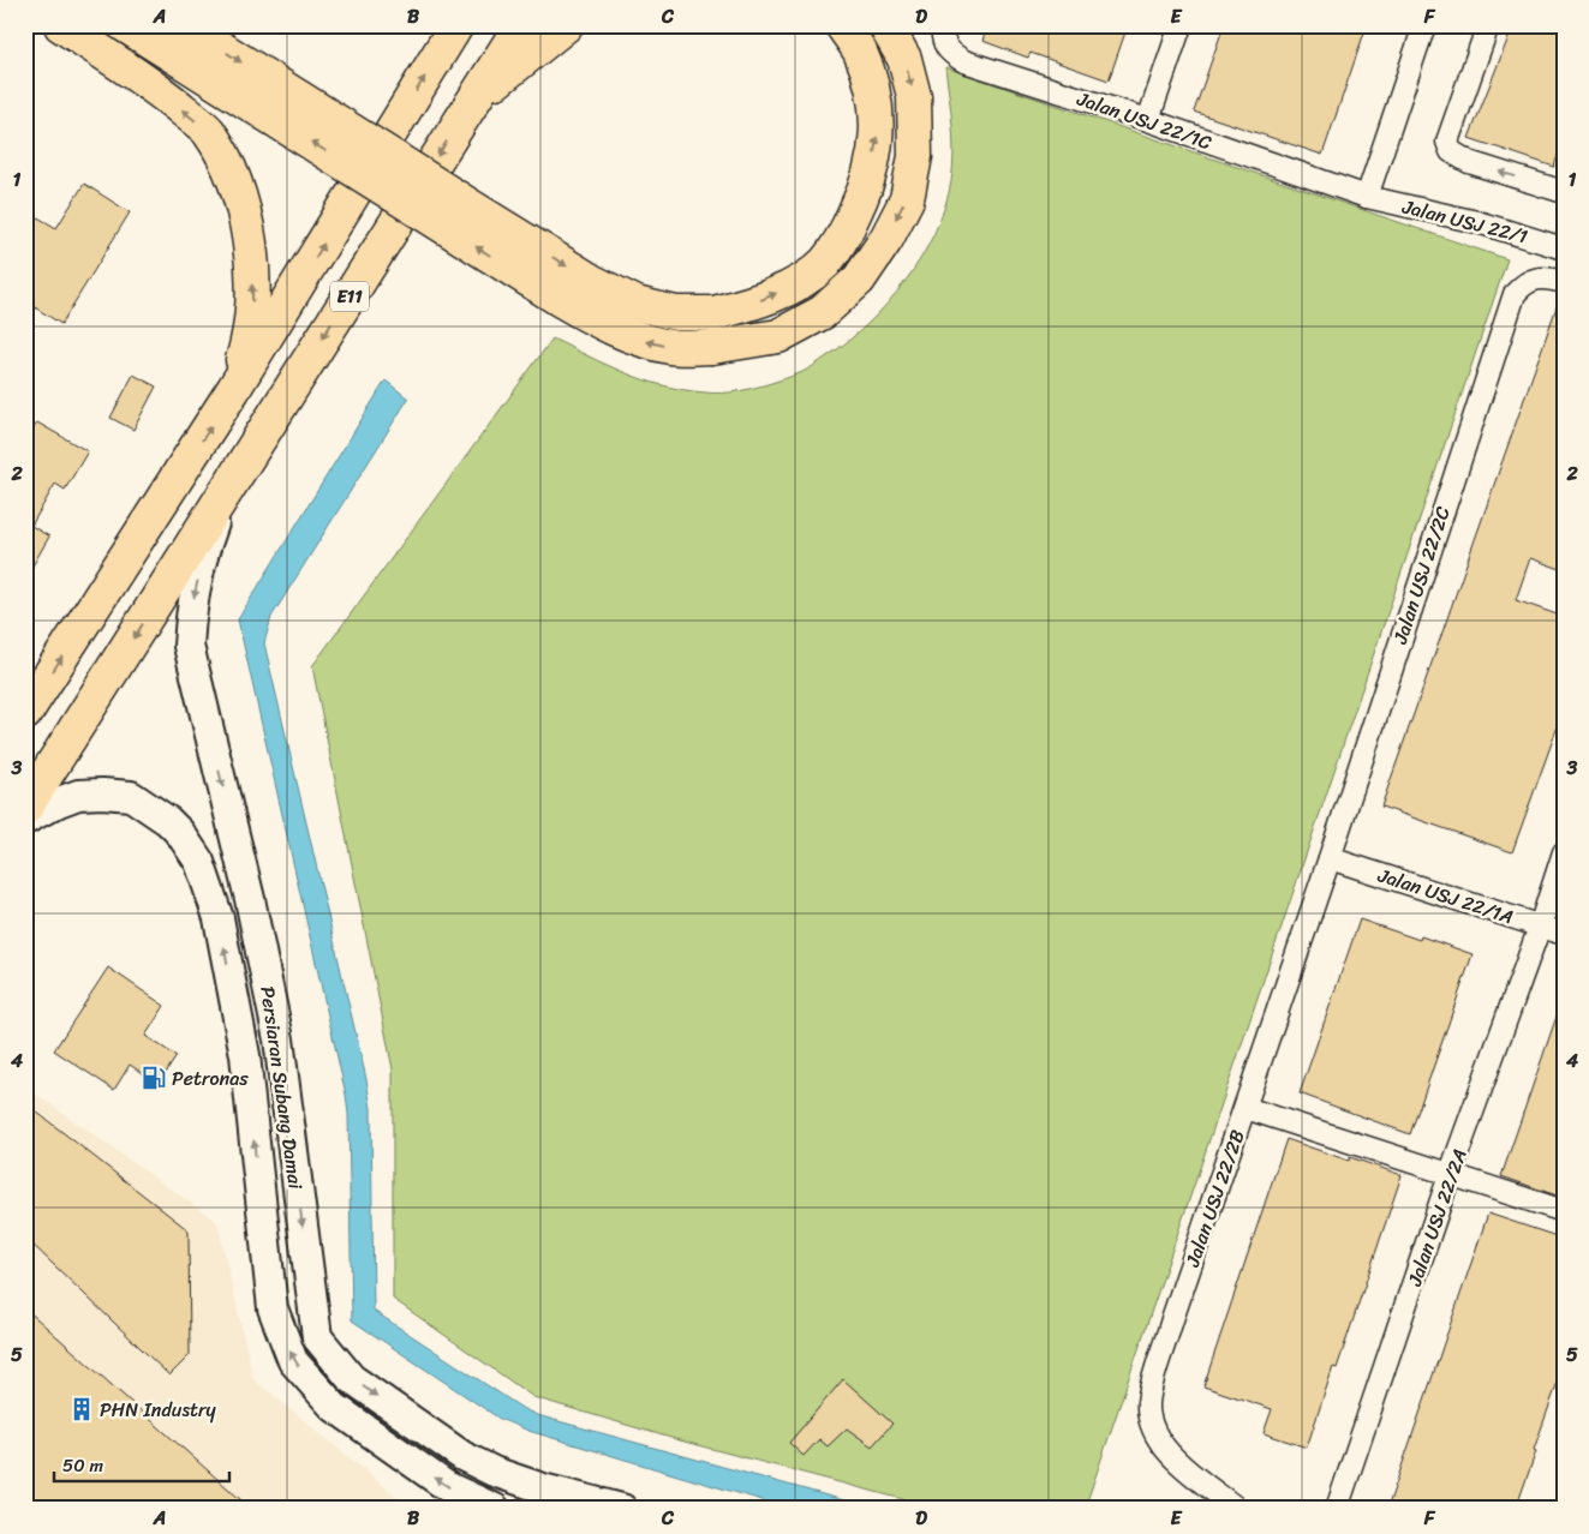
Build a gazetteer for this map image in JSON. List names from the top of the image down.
{
  "streets": {
    "highway": ["E11"],
    "street": [
      "Jalan USJ 22/1C",
      "Jalan USJ 22/1",
      "Jalan USJ 22/2C",
      "Jalan USJ 22/1A",
      "Persiaran Subang Damai",
      "Jalan USJ 22/2B",
      "Jalan USJ 22/2A"
    ]
  },
  "crossings": [
    ["Jalan USJ 22/1C", "Jalan USJ 22/1"],
    ["E11", "Persiaran Subang Damai"],
    ["Jalan USJ 22/2C", "Jalan USJ 22/1A"],
    ["Jalan USJ 22/2C", "Jalan USJ 22/2B"],
    ["Jalan USJ 22/1A", "Jalan USJ 22/2B"],
    ["Jalan USJ 22/1A", "Jalan USJ 22/2A"]
  ],
  "places": {
    "fuel station": ["Petronas"],
    "building": ["PHN Industry"]
  },
  "scale_bar": "50 m",
  "grid": {
    "columns": [
      "A",
      "B",
      "C",
      "D",
      "E",
      "F"
    ],
    "rows": [
      "1",
      "2",
      "3",
      "4",
      "5"
    ]
  }
}
